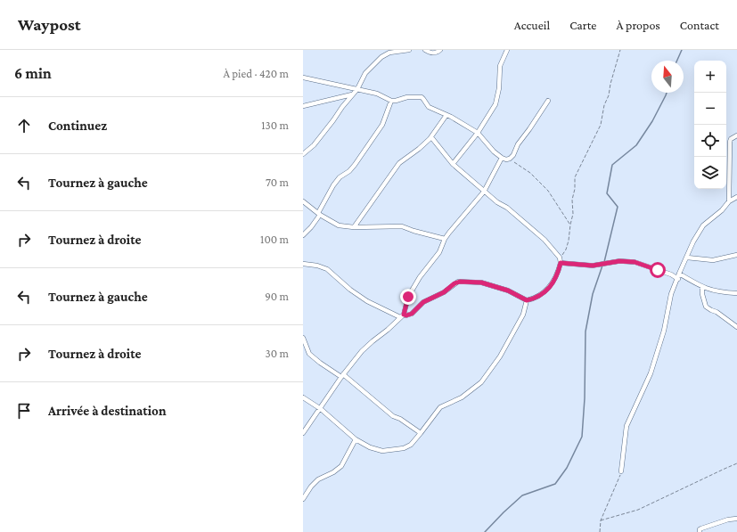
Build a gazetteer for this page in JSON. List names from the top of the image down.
{
  "north": "top",
  "page": {
    "header": "Waypost",
    "nav": [
      "Accueil",
      "Carte",
      "À propos",
      "Contact"
    ],
    "heading": ["6 min", "À pied · 420 m"],
    "map_buttons": ["+", "−"],
    "list": [
      ["Continuez", "130 m"],
      ["Tournez à gauche", "70 m"],
      ["Tournez à droite", "100 m"],
      ["Tournez à gauche", "90 m"],
      ["Tournez à droite", "30 m"],
      "Arrivée à destination"
    ]
  }
}
